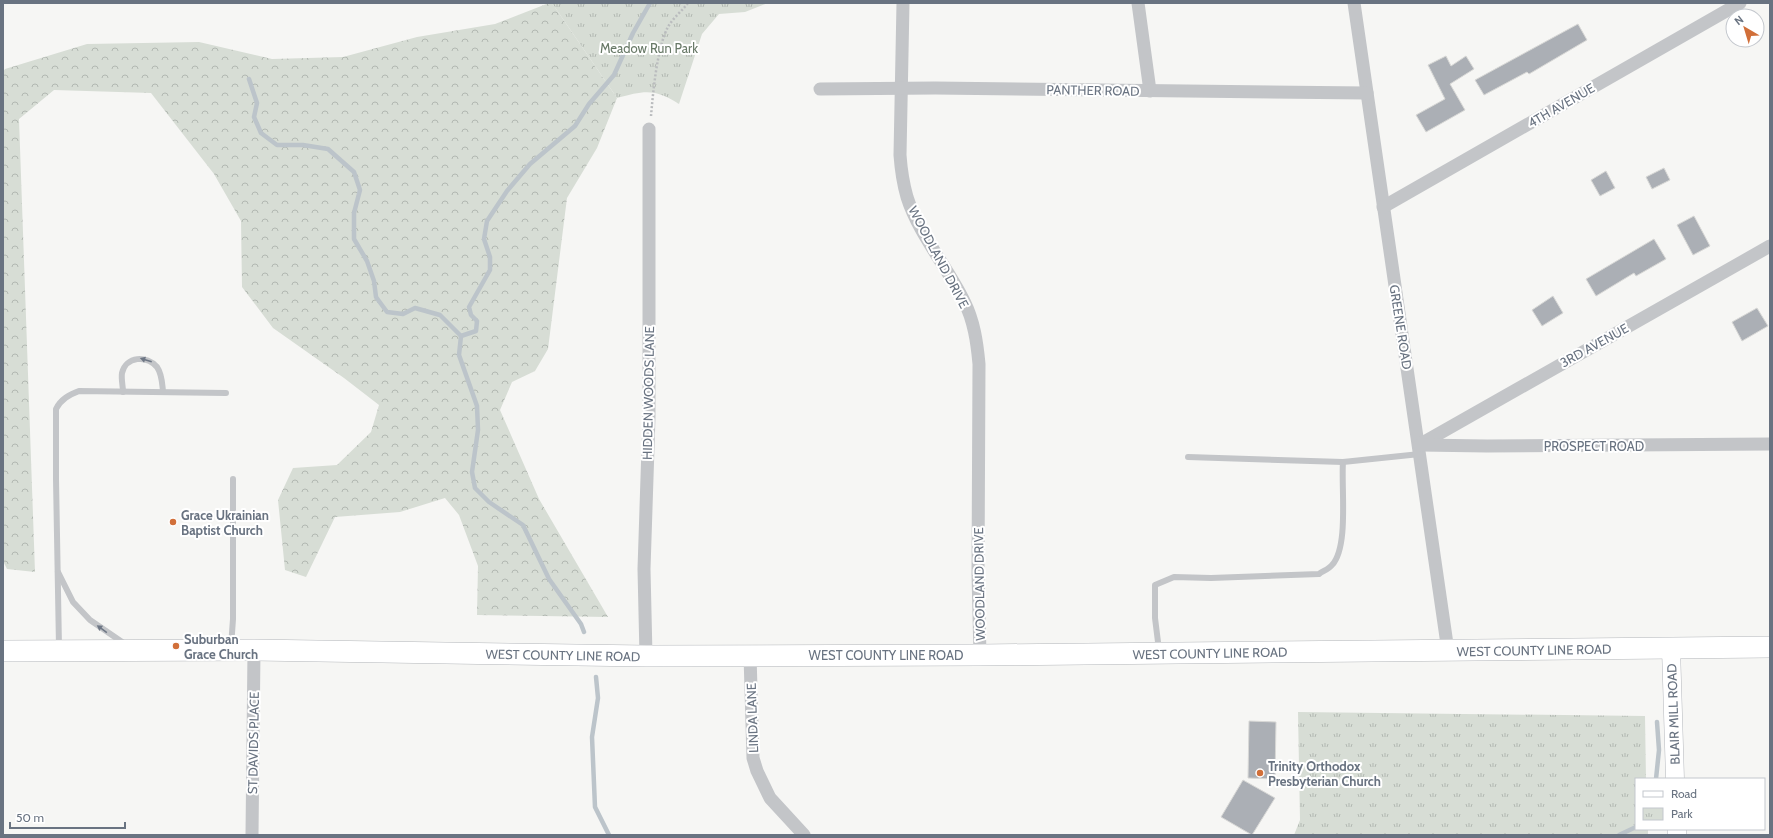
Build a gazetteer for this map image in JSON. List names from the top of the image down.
{
  "streets": {
    "main road": ["WEST COUNTY LINE ROAD", "BLAIR MILL ROAD"],
    "street": [
      "PANTHER ROAD",
      "4TH AVENUE",
      "WOODLAND DRIVE",
      "GREENE ROAD",
      "3RD AVENUE",
      "HIDDEN WOODS LANE",
      "PROSPECT ROAD",
      "LINDA LANE",
      "ST DAVIDS PLACE"
    ]
  },
  "crossings": [
    ["PANTHER ROAD", "WOODLAND DRIVE"],
    ["PANTHER ROAD", "GREENE ROAD"],
    ["4TH AVENUE", "GREENE ROAD"],
    ["WOODLAND DRIVE", "WEST COUNTY LINE ROAD"],
    ["GREENE ROAD", "3RD AVENUE"],
    ["GREENE ROAD", "PROSPECT ROAD"],
    ["GREENE ROAD", "WEST COUNTY LINE ROAD"],
    ["3RD AVENUE", "PROSPECT ROAD"],
    ["HIDDEN WOODS LANE", "WEST COUNTY LINE ROAD"],
    ["WEST COUNTY LINE ROAD", "BLAIR MILL ROAD"],
    ["WEST COUNTY LINE ROAD", "LINDA LANE"],
    ["WEST COUNTY LINE ROAD", "ST DAVIDS PLACE"]
  ],
  "parks": ["Meadow Run Park"],
  "places": ["Grace Ukrainian Baptist Church", "Suburban Grace Church", "Trinity Orthodox Presbyterian Church"],
  "legend": ["Road", "Park"],
  "scale_bar": "50 m",
  "north": "top left"
}
